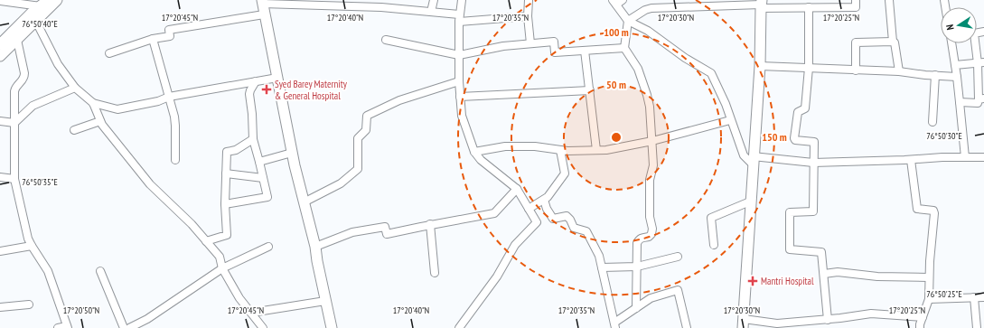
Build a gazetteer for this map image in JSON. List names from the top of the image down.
{
  "places": {
    "health": ["Syed Barey Maternity & General Hospital", "Mantri Hospital"]
  },
  "north": "left",
  "coordinates": [
    "17°20'45\"N",
    "17°20'40\"N",
    "17°20'35\"N",
    "17°20'30\"N",
    "17°20'25\"N",
    "76°50'40\"E",
    "76°50'30\"E",
    "76°50'35\"E",
    "76°50'25\"E",
    "17°20'50\"N"
  ],
  "rings": ["100 m", "50 m", "150 m"]
}
